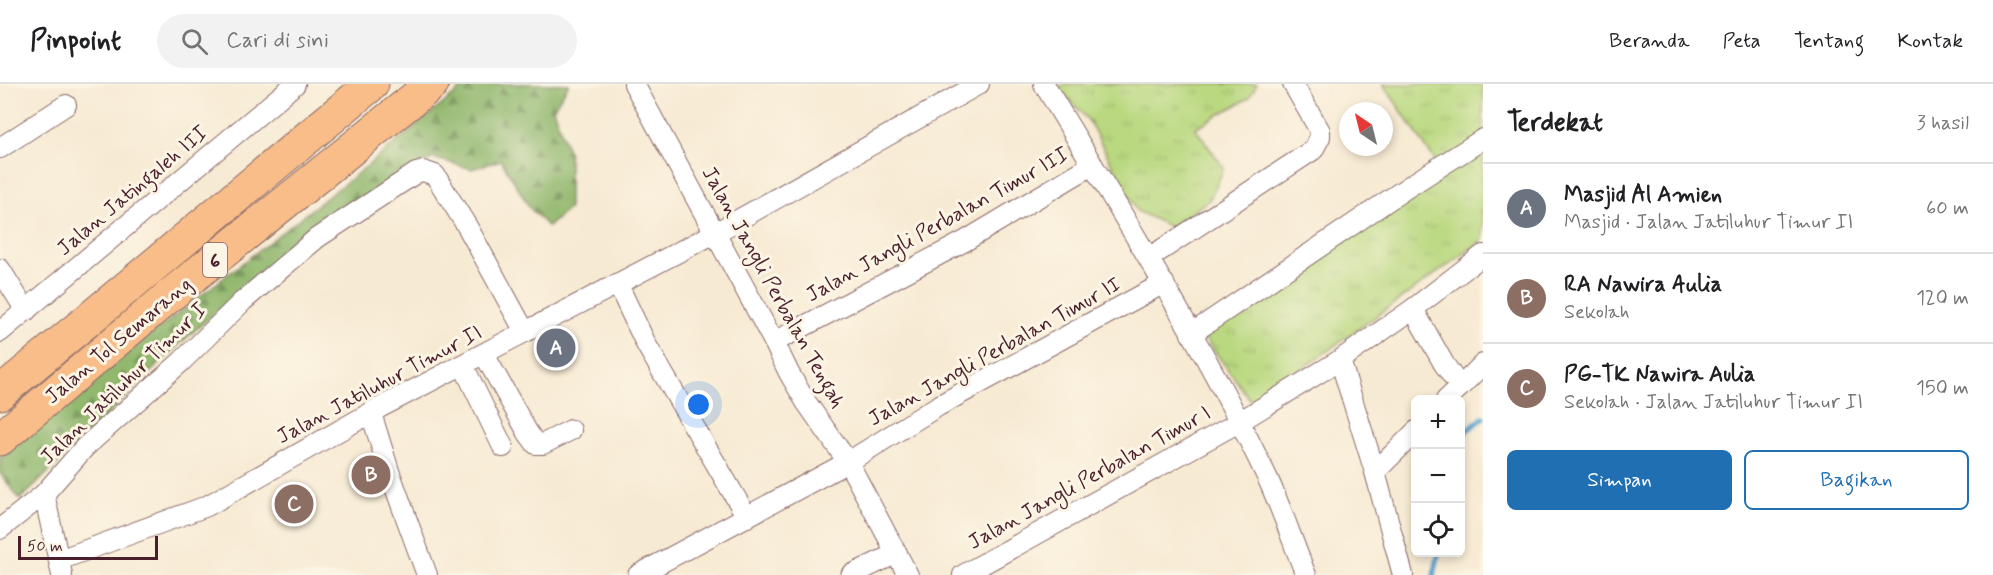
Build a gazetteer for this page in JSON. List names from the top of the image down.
{
  "streets": {
    "highway": ["6", "Jalan Tol Semarang"],
    "street": [
      "Jalan Jatingaleh III",
      "Jalan Jangli Perbalan Timur III",
      "Jalan Jangli Perbalan Tengah",
      "Jalan Jangli Perbalan Timur II",
      "Jalan Jatiluhur Timur I",
      "Jalan Jatiluhur Timur II",
      "Jalan Jangli Perbalan Timur I"
    ]
  },
  "crossings": [
    ["Jalan Jangli Perbalan Timur III", "Jalan Jangli Perbalan Tengah"],
    ["Jalan Jangli Perbalan Tengah", "Jalan Jangli Perbalan Timur II"],
    ["Jalan Jangli Perbalan Tengah", "Jalan Jatiluhur Timur II"],
    ["Jalan Jatiluhur Timur I", "Jalan Jatiluhur Timur II"]
  ],
  "scale_bar": "50 m",
  "north": "top left",
  "page": {
    "header": "Pinpoint",
    "search": "Cari di sini",
    "nav": [
      "Beranda",
      "Peta",
      "Tentang",
      "Kontak"
    ],
    "heading": ["Terdekat", "3 hasil"],
    "list": [
      {
        "mark": "A",
        "name": "Masjid Al Amien",
        "note": "Masjid · Jalan Jatiluhur Timur II",
        "value": "60 m"
      },
      {
        "mark": "B",
        "name": "RA Nawira Aulia",
        "note": "Sekolah",
        "value": "120 m"
      },
      {
        "mark": "C",
        "name": "PG-TK Nawira Aulia",
        "note": "Sekolah · Jalan Jatiluhur Timur II",
        "value": "150 m"
      }
    ],
    "pins": ["A", "B", "C"],
    "map_buttons": ["+", "−"],
    "buttons": ["Simpan", "Bagikan"],
    "scale": "50 m"
  }
}
